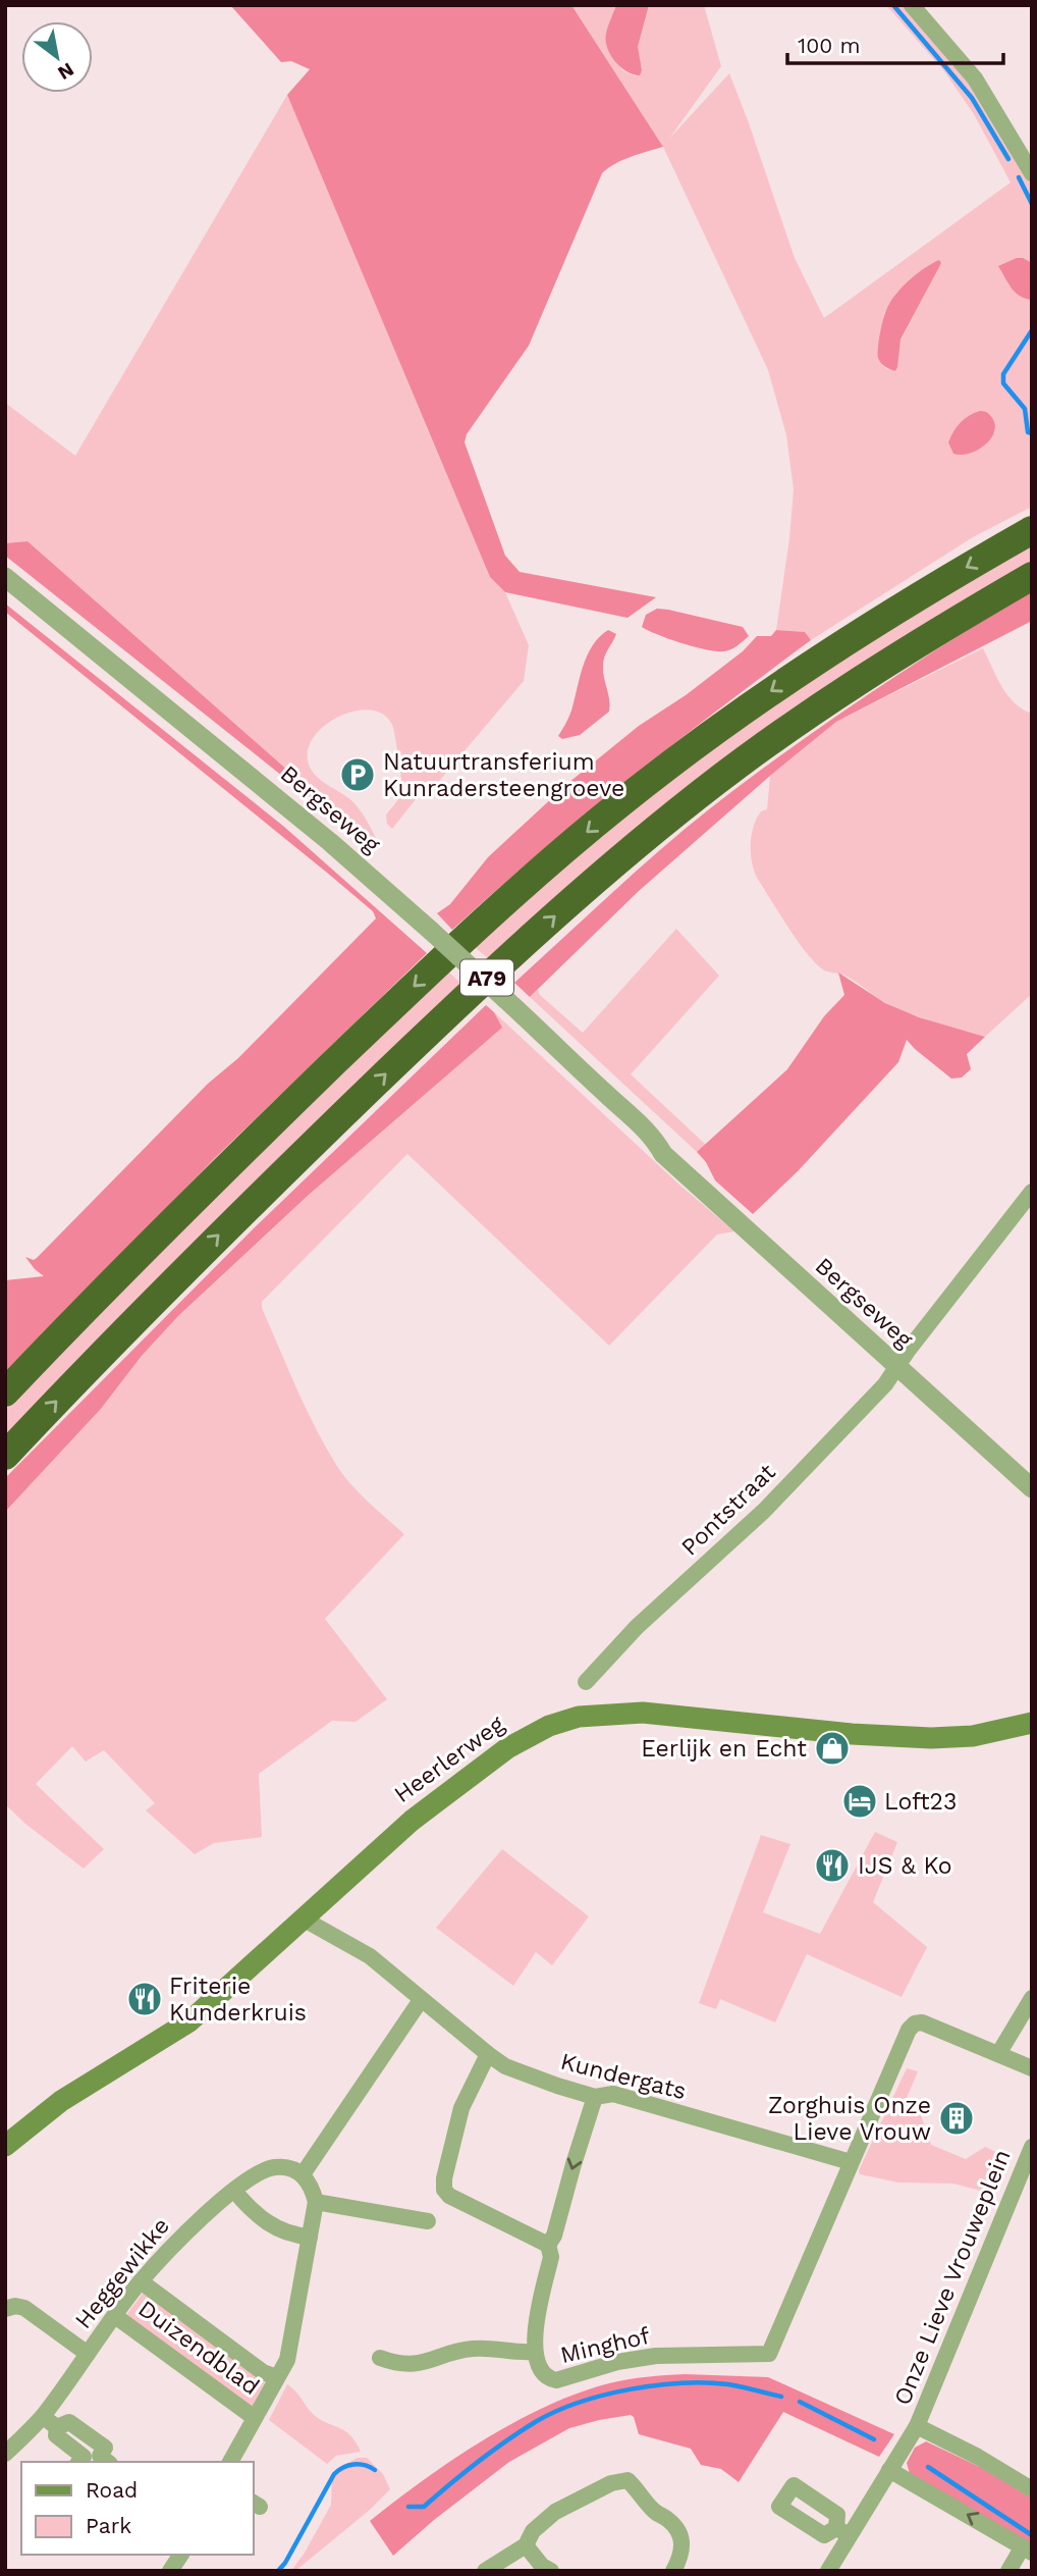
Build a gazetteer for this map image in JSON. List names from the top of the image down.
{
  "streets": {
    "highway": ["A79"],
    "main road": ["Heerlerweg"],
    "street": [
      "Bergseweg",
      "Pontstraat",
      "Kundergats",
      "Heggewikke",
      "Onze Lieve Vrouweplein",
      "Minghof",
      "Duizendblad"
    ]
  },
  "crossings": [
    ["Bergseweg", "Pontstraat"],
    ["Heerlerweg", "Kundergats"],
    ["Kundergats", "Minghof"],
    ["Heggewikke", "Duizendblad"]
  ],
  "places": {
    "parking": ["Natuurtransferium Kunradersteengroeve"],
    "shop": ["Eerlijk en Echt"],
    "hotel": ["Loft23"],
    "restaurant": ["IJS & Ko", "Friterie Kunderkruis"],
    "building": ["Zorghuis Onze Lieve Vrouw"]
  },
  "legend": ["Road", "Park"],
  "scale_bar": "100 m",
  "north": "bottom right"
}
